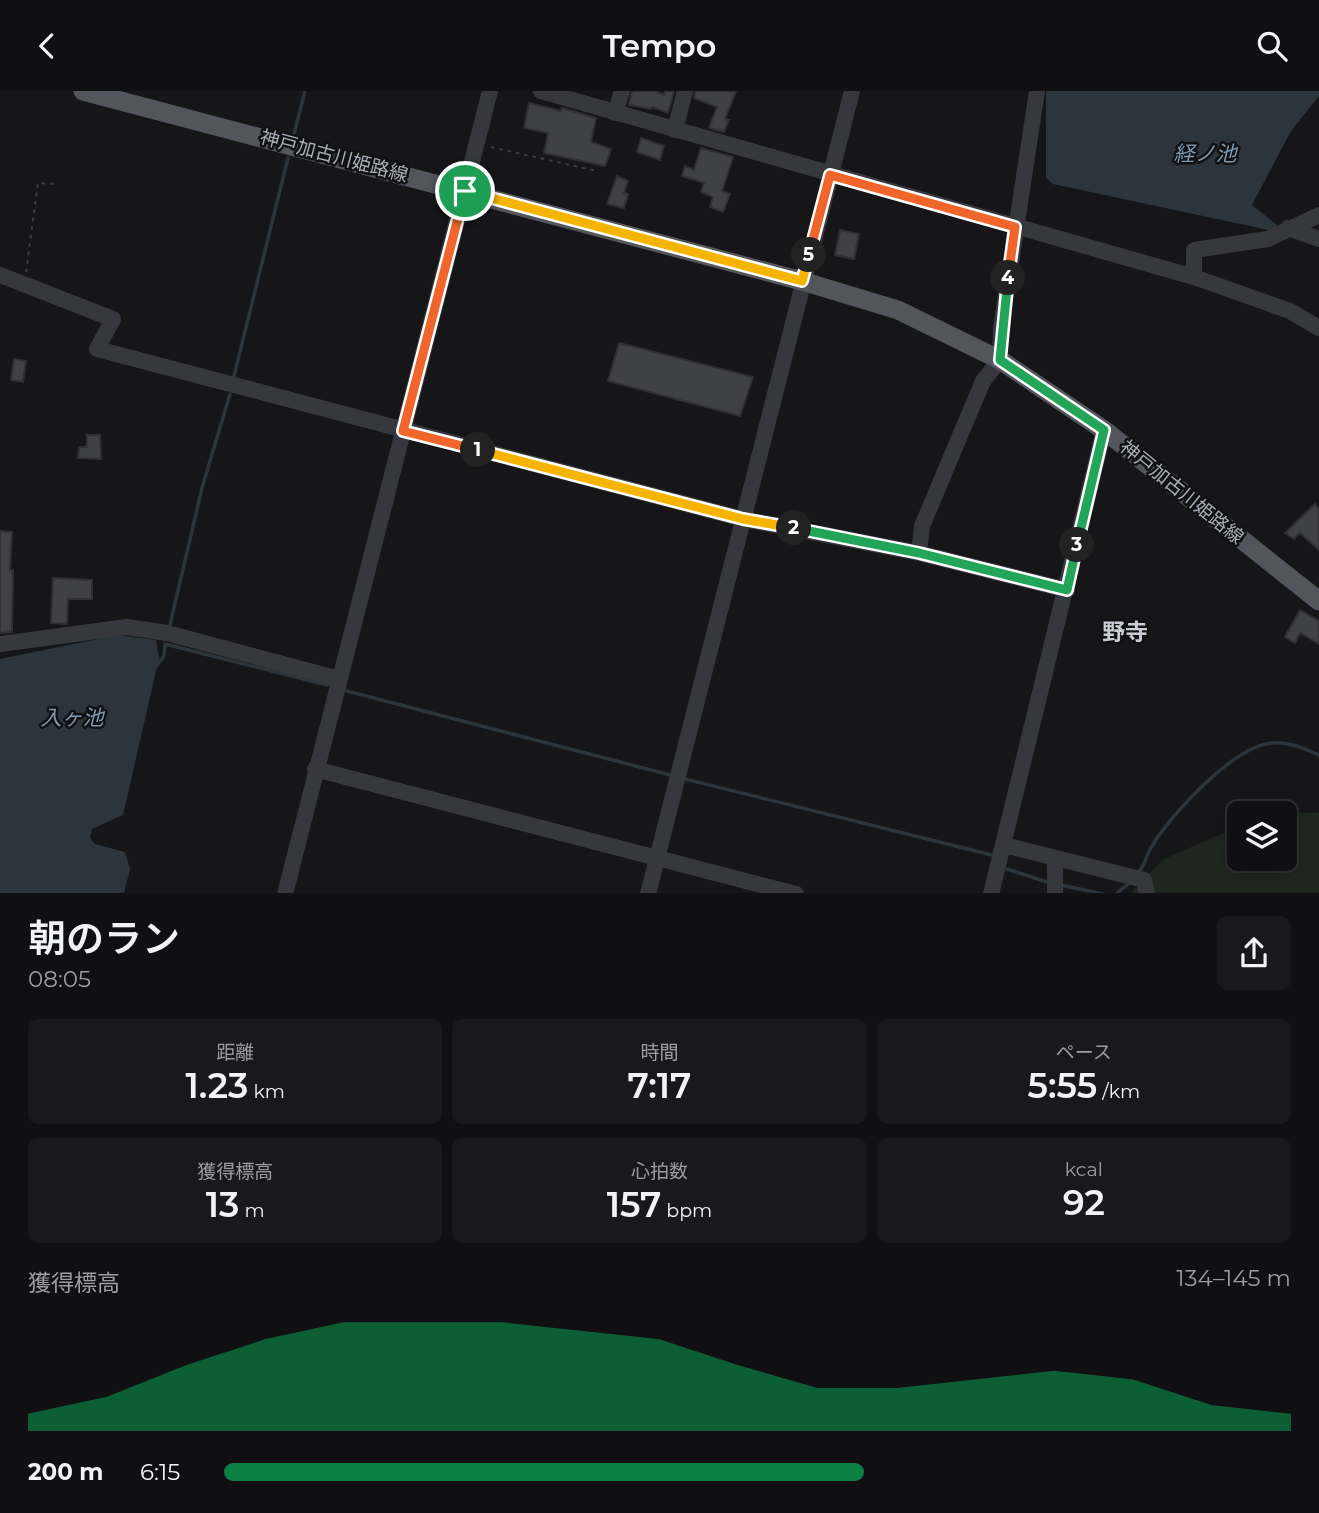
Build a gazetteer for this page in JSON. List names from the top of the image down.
{
  "streets": {
    "main road": ["神戸加古川姫路線"]
  },
  "districts": ["野寺"],
  "water": ["経ノ池", "入ヶ池"],
  "page": {
    "header": "Tempo",
    "pins": [
      "5",
      "4",
      "1",
      "2",
      "3"
    ],
    "heading": ["朝のラン", "08:05"],
    "stats": [
      ["距離", "1.23 km"],
      ["時間", "7:17"],
      ["ペース", "5:55 /km"],
      ["獲得標高", "13 m"],
      ["心拍数", "157 bpm"],
      ["kcal", "92"]
    ],
    "chart": ["獲得標高", "134–145 m"],
    "list": [
      {
        "name": "200 m",
        "note": "6:15"
      }
    ]
  }
}
